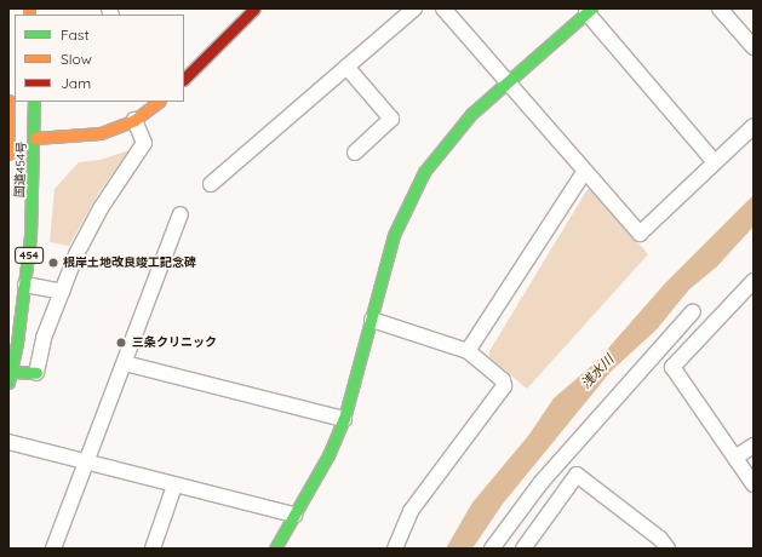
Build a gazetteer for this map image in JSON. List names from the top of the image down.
{
  "streets": {
    "main road": ["国道454号", "454"]
  },
  "water": ["浅水川"],
  "places": ["根岸土地改良竣工記念碑", "三条クリニック"],
  "legend": ["Fast", "Slow", "Jam"]
}
